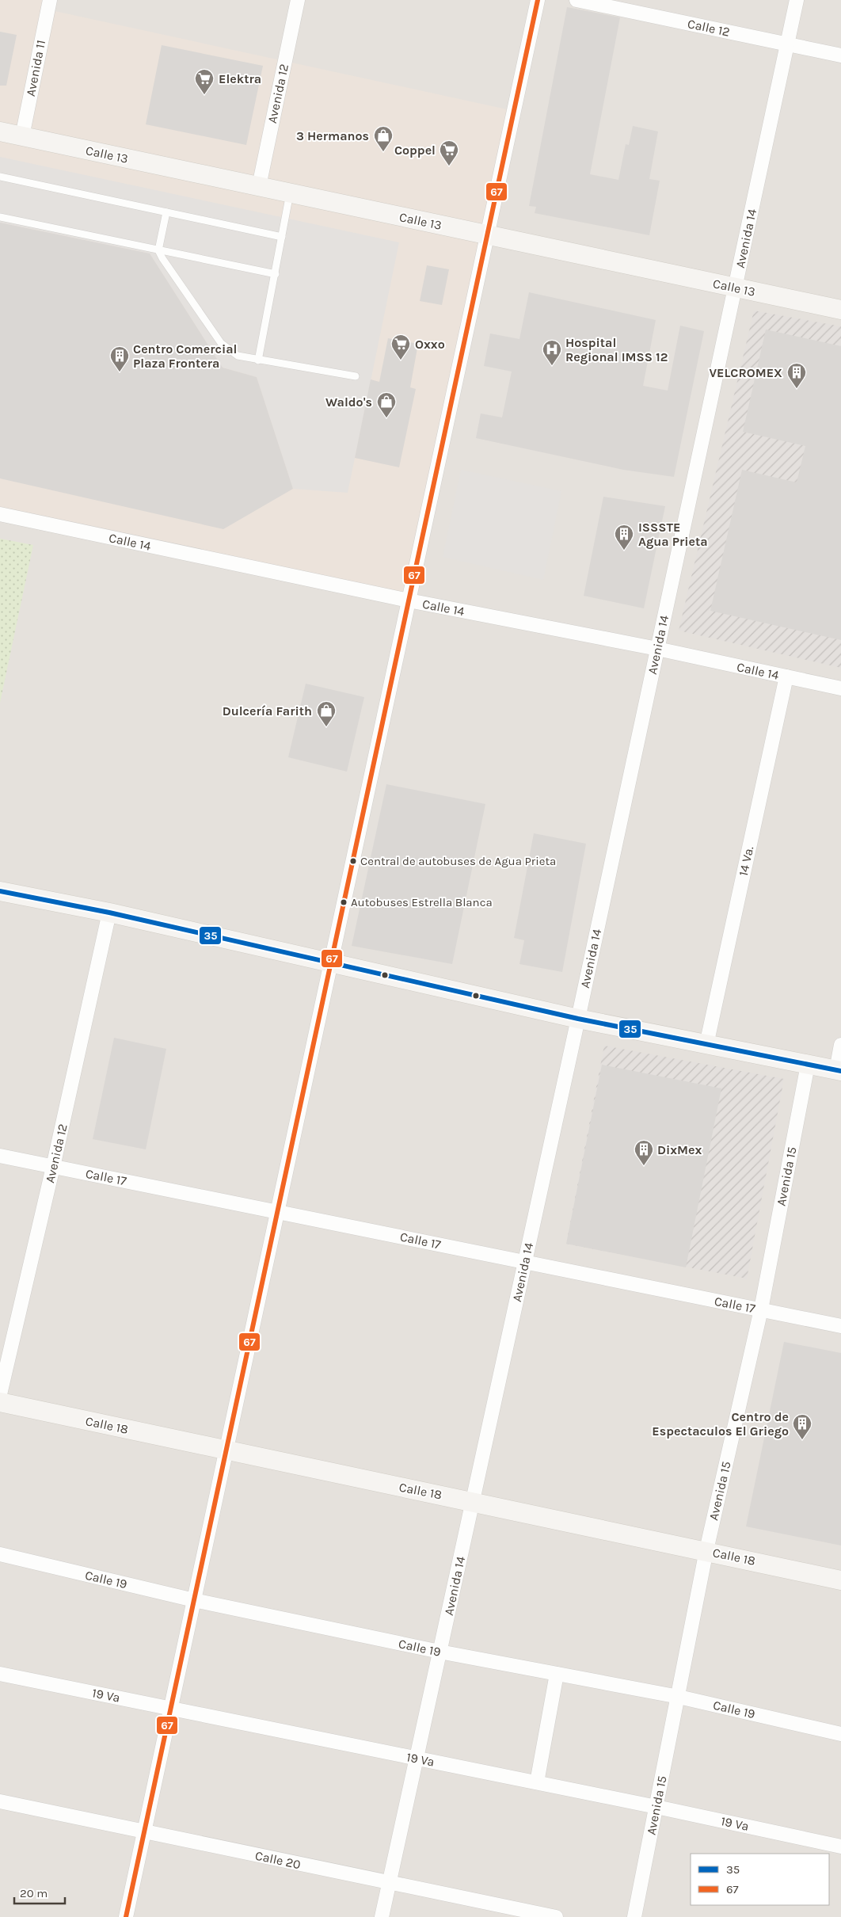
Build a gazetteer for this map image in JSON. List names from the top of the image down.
{
  "streets": {
    "street": [
      "Calle 12",
      "Avenida 11",
      "Avenida 12",
      "Calle 13",
      "Avenida 14",
      "Calle 14",
      "14 Va.",
      "Avenida 15",
      "Calle 17",
      "Calle 18",
      "Calle 19",
      "19 Va",
      "Calle 20"
    ]
  },
  "crossings": [
    ["Calle 12", "Avenida 14"],
    ["Avenida 11", "Calle 13"],
    ["Avenida 12", "Calle 13"],
    ["Avenida 12", "Calle 17"],
    ["Calle 13", "Avenida 14"],
    ["Avenida 14", "Calle 14"],
    ["Avenida 14", "Calle 17"],
    ["Avenida 14", "Calle 18"],
    ["Avenida 14", "Calle 19"],
    ["Avenida 14", "19 Va"],
    ["Avenida 14", "Calle 20"],
    ["Calle 14", "14 Va."],
    ["Avenida 15", "Calle 17"],
    ["Avenida 15", "Calle 18"],
    ["Avenida 15", "Calle 19"],
    ["Avenida 15", "19 Va"]
  ],
  "places": {
    "supermarket": ["Elektra", "Coppel", "Oxxo"],
    "shop": ["3 Hermanos", "Waldo's", "Dulcería Farith"],
    "hospital": ["Hospital Regional IMSS 12"],
    "building": [
      "Centro Comercial Plaza Frontera",
      "VELCROMEX",
      "ISSSTE Agua Prieta",
      "DixMex",
      "Centro de Espectaculos El Griego"
    ],
    "other": ["Central de autobuses de Agua Prieta", "Autobuses Estrella Blanca"]
  },
  "lines": ["transit line 67", "transit line 35"],
  "legend": ["35", "67"],
  "scale_bar": "20 m"
}
